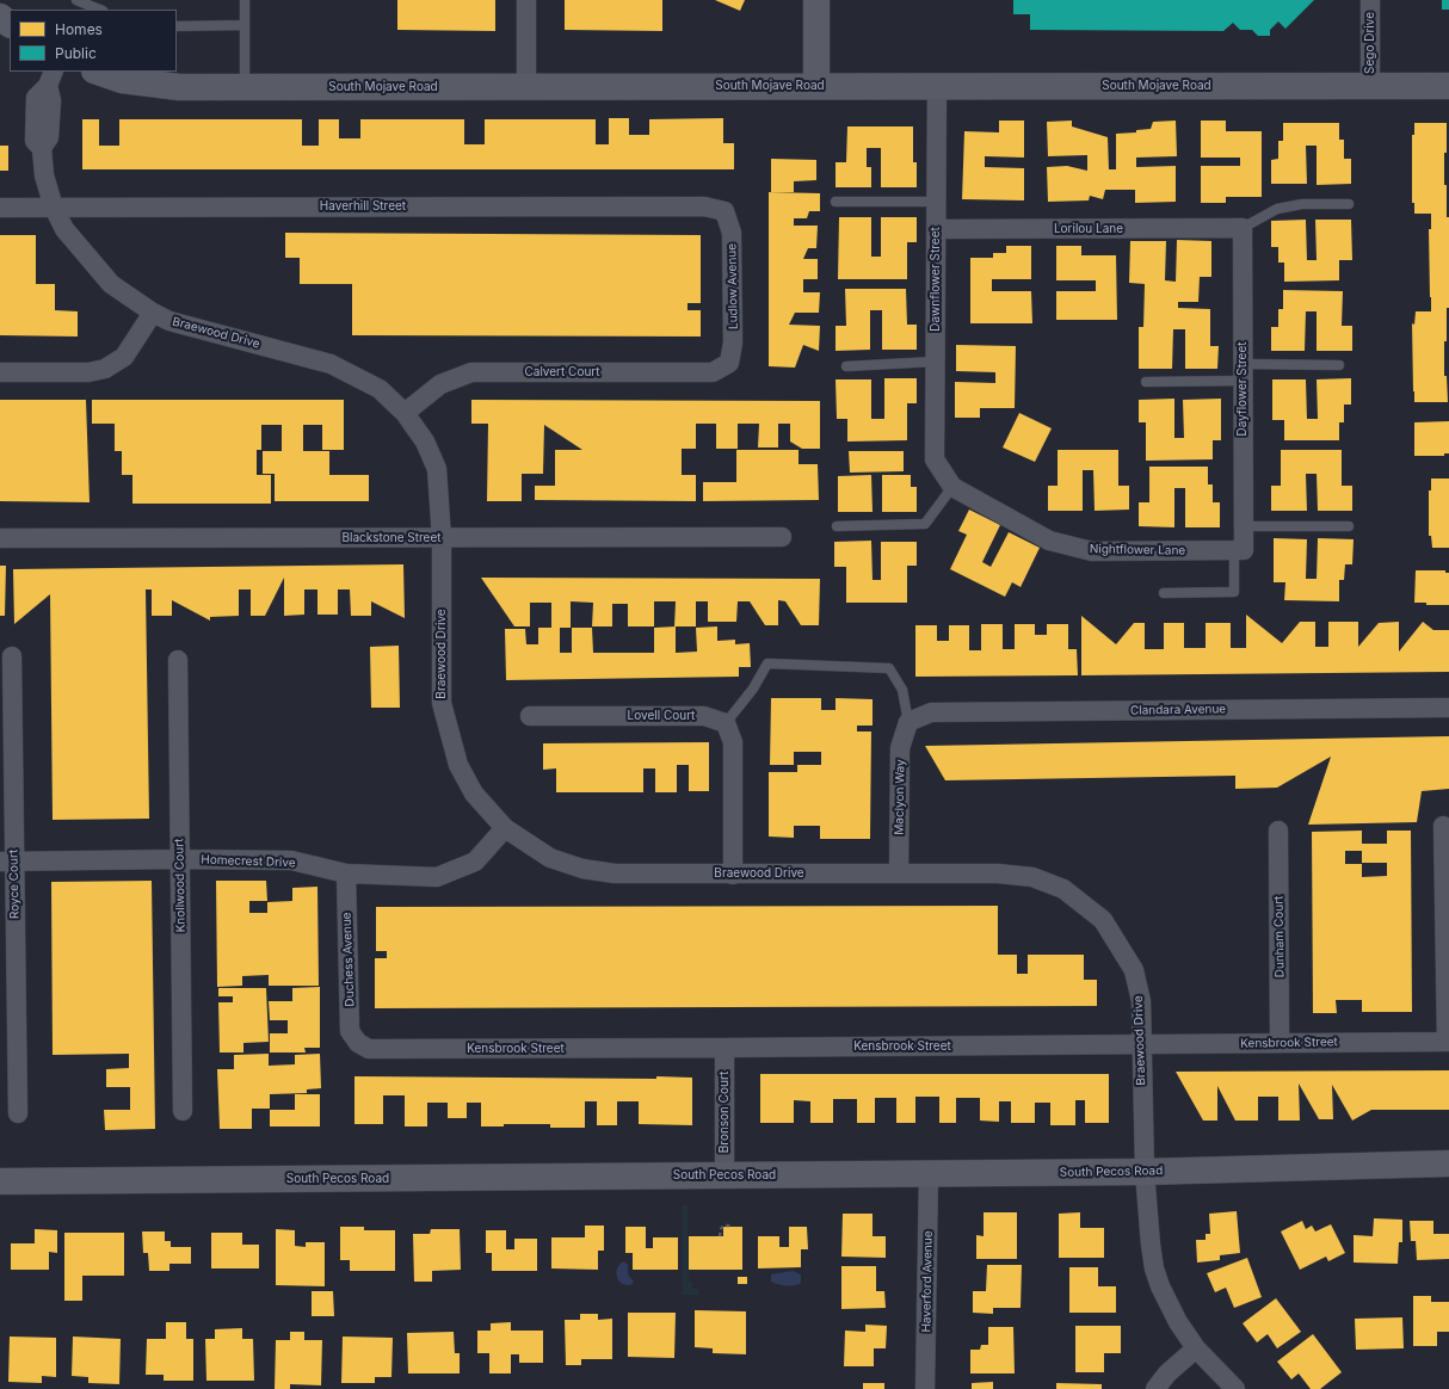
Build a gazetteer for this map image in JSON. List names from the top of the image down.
{
  "streets": {
    "street": [
      "Sego Drive",
      "South Mojave Road",
      "Haverhill Street",
      "Lorilou Lane",
      "Dawnflower Street",
      "Ludlow Avenue",
      "Braewood Drive",
      "Calvert Court",
      "Dayflower Street",
      "Blackstone Street",
      "Nightflower Lane",
      "Clandara Avenue",
      "Lovell Court",
      "Maclyon Way",
      "Homecrest Drive",
      "Royce Court",
      "Knollwood Court",
      "Dunham Court",
      "Duchess Avenue",
      "Kensbrook Street",
      "Bronson Court",
      "South Pecos Road",
      "Haverford Avenue"
    ]
  },
  "crossings": [
    ["Sego Drive", "South Mojave Road"],
    ["South Mojave Road", "Dawnflower Street"],
    ["Haverhill Street", "Ludlow Avenue"],
    ["Haverhill Street", "Braewood Drive"],
    ["Lorilou Lane", "Dawnflower Street"],
    ["Lorilou Lane", "Dayflower Street"],
    ["Dawnflower Street", "Nightflower Lane"],
    ["Ludlow Avenue", "Calvert Court"],
    ["Braewood Drive", "Calvert Court"],
    ["Braewood Drive", "Blackstone Street"],
    ["Braewood Drive", "Maclyon Way"],
    ["Braewood Drive", "Homecrest Drive"],
    ["Braewood Drive", "Kensbrook Street"],
    ["Braewood Drive", "South Pecos Road"],
    ["Dayflower Street", "Nightflower Lane"],
    ["Clandara Avenue", "Maclyon Way"],
    ["Homecrest Drive", "Royce Court"],
    ["Homecrest Drive", "Knollwood Court"],
    ["Homecrest Drive", "Duchess Avenue"],
    ["Dunham Court", "Kensbrook Street"],
    ["Duchess Avenue", "Kensbrook Street"],
    ["Kensbrook Street", "Bronson Court"],
    ["Bronson Court", "South Pecos Road"],
    ["South Pecos Road", "Haverford Avenue"]
  ],
  "legend": ["Homes", "Public"]
}
